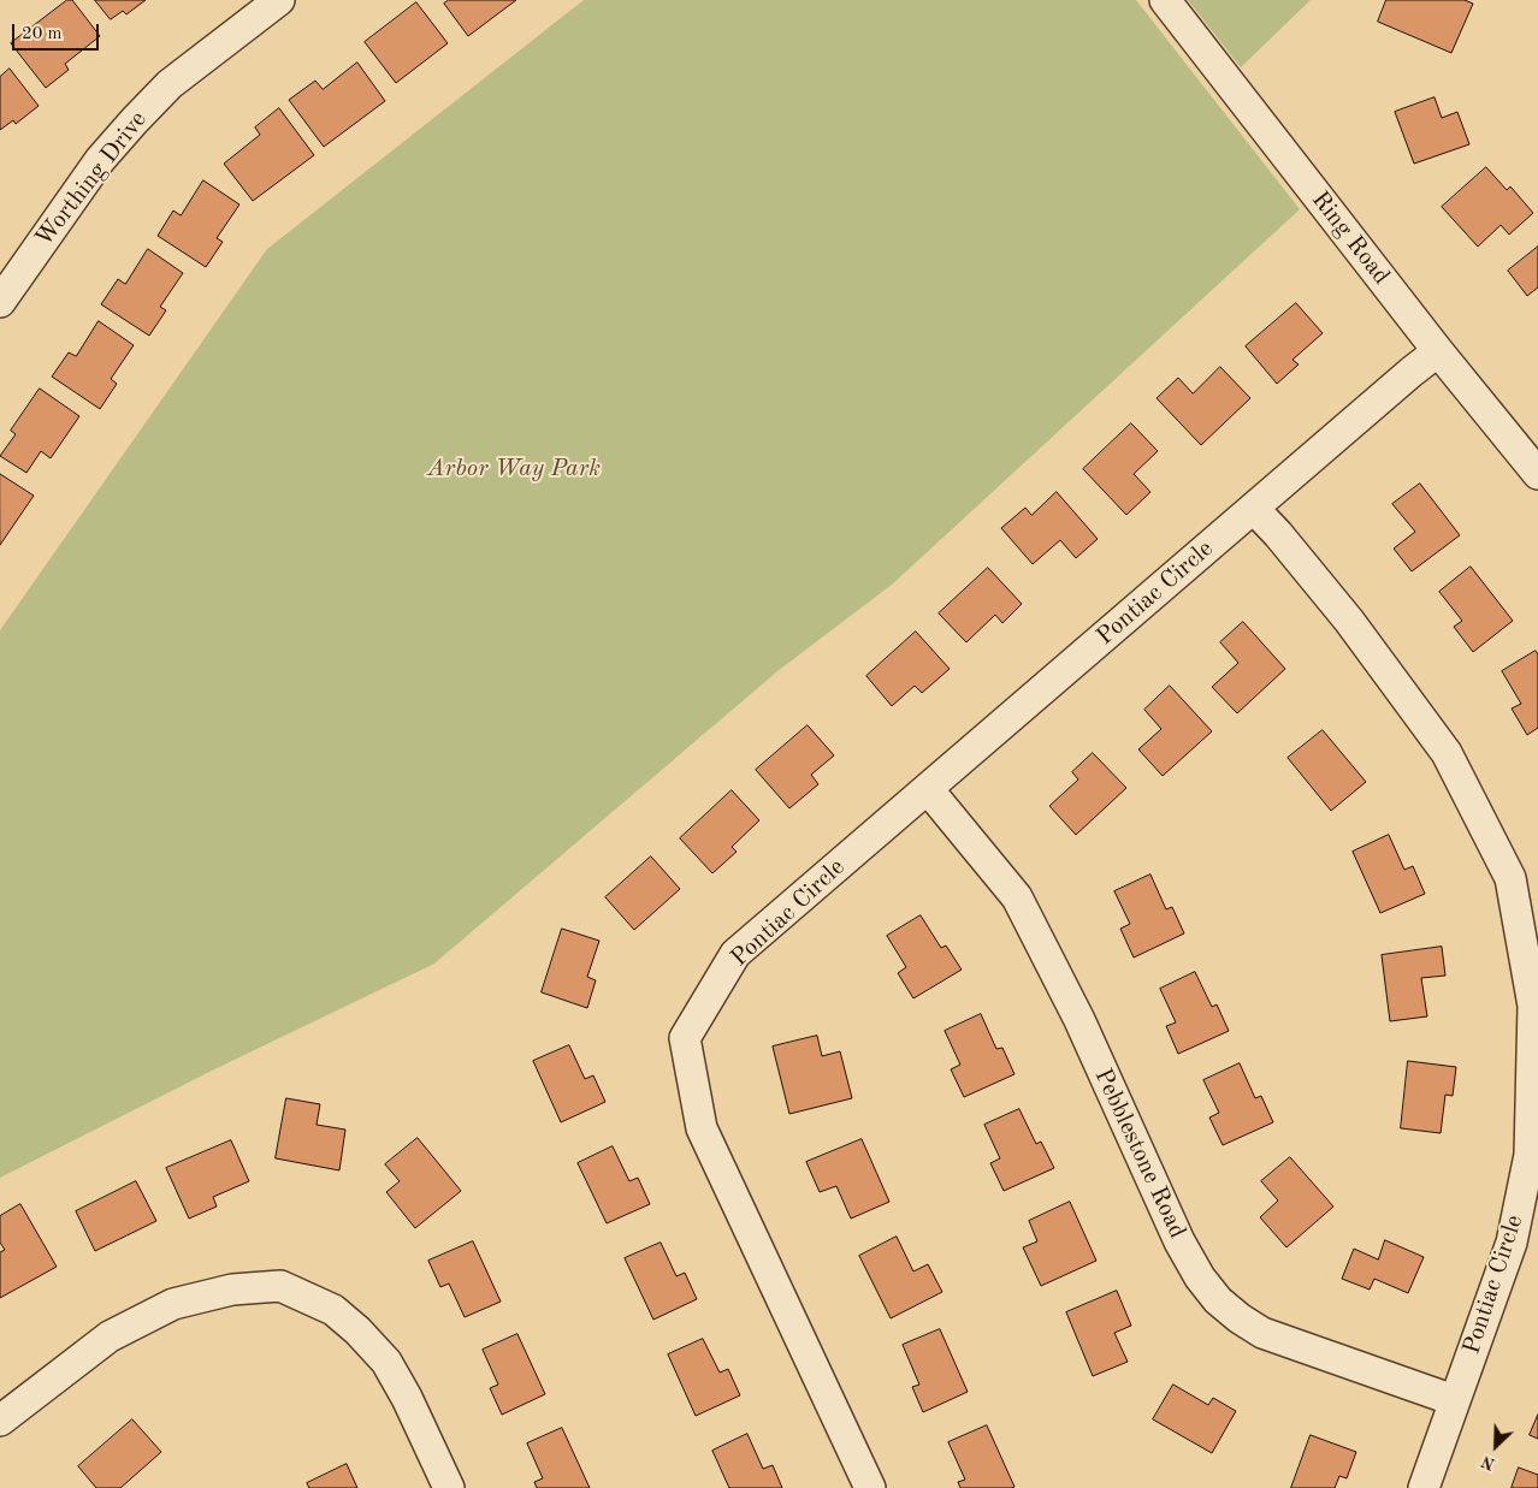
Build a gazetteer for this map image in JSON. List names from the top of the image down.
{
  "streets": {
    "street": [
      "Worthing Drive",
      "Ring Road",
      "Pontiac Circle",
      "Pebblestone Road"
    ]
  },
  "crossings": [
    ["Ring Road", "Pontiac Circle"],
    ["Pontiac Circle", "Pebblestone Road"]
  ],
  "parks": ["Arbor Way Park"],
  "scale_bar": "20 m",
  "north": "bottom left"
}
